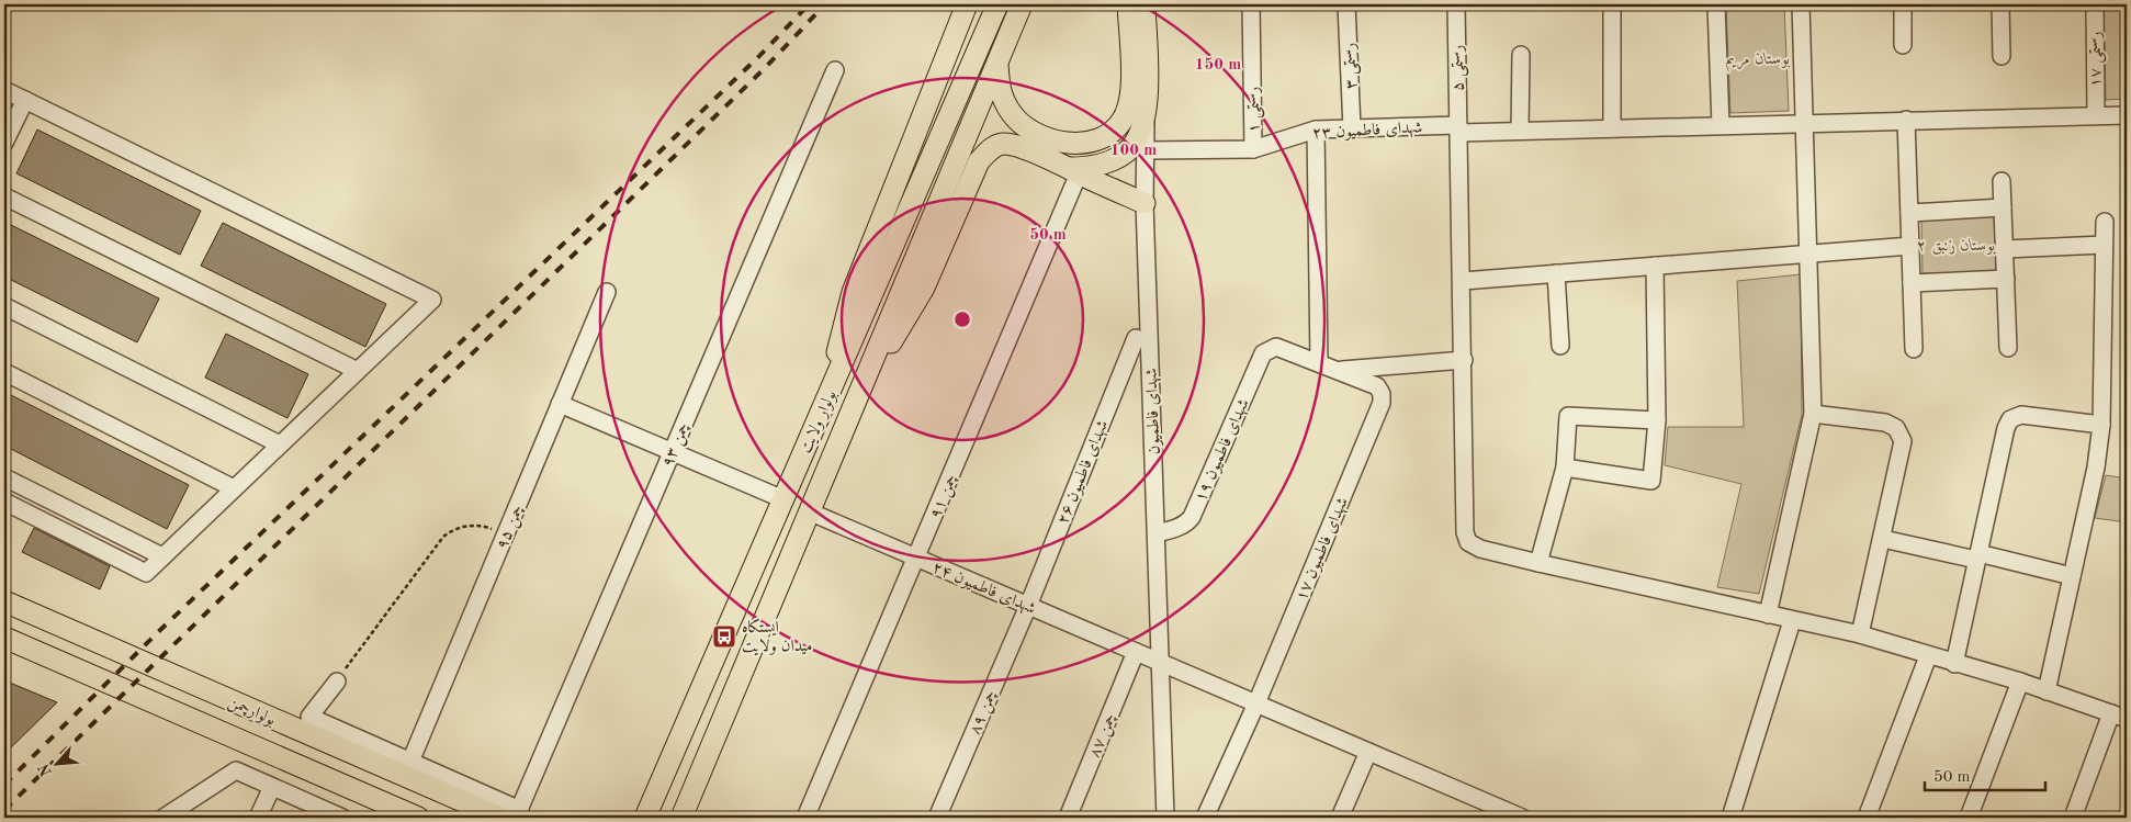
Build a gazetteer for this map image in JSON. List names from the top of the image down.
{
  "streets": {
    "main road": ["شهدای فاطمیون", "بولوار ولایت", "بولوارچمن"],
    "street": [
      "رستمی ۱۷",
      "رستمی ۳",
      "رستمی ۵",
      "رستمی ۱",
      "شهدای فاطمیون ۲۳",
      "چمن ۹۳",
      "شهدای فاطمیون ۱۹",
      "شهدای فاطمیون ۲۶",
      "چمن ۹۱",
      "چمن ۹۵",
      "شهدای فاطمیون ۱۷",
      "شهدای فاطمیون ۲۴",
      "چمن ۸۹",
      "چمن ۸۷"
    ]
  },
  "crossings": [
    ["رستمی ۱۷", "شهدای فاطمیون ۲۳"],
    ["رستمی ۳", "شهدای فاطمیون ۲۳"],
    ["رستمی ۵", "شهدای فاطمیون ۲۳"],
    ["رستمی ۱", "شهدای فاطمیون ۲۳"],
    ["شهدای فاطمیون ۲۳", "شهدای فاطمیون"],
    ["شهدای فاطمیون", "شهدای فاطمیون ۱۹"],
    ["شهدای فاطمیون", "شهدای فاطمیون ۲۴"],
    ["بولوار ولایت", "شهدای فاطمیون ۲۴"],
    ["شهدای فاطمیون ۲۶", "شهدای فاطمیون ۲۴"],
    ["شهدای فاطمیون ۲۶", "چمن ۸۹"],
    ["چمن ۹۱", "شهدای فاطمیون ۲۴"],
    ["شهدای فاطمیون ۲۴", "چمن ۸۹"],
    ["شهدای فاطمیون ۲۴", "چمن ۸۷"]
  ],
  "parks": ["بوستان مریم", "بوستان زنبق ۲"],
  "places": {
    "bus stop": ["ایستکاه میدان ولایت"]
  },
  "scale_bar": "50 m",
  "north": "bottom left",
  "rings": ["150 m", "100 m", "50 m"]
}
